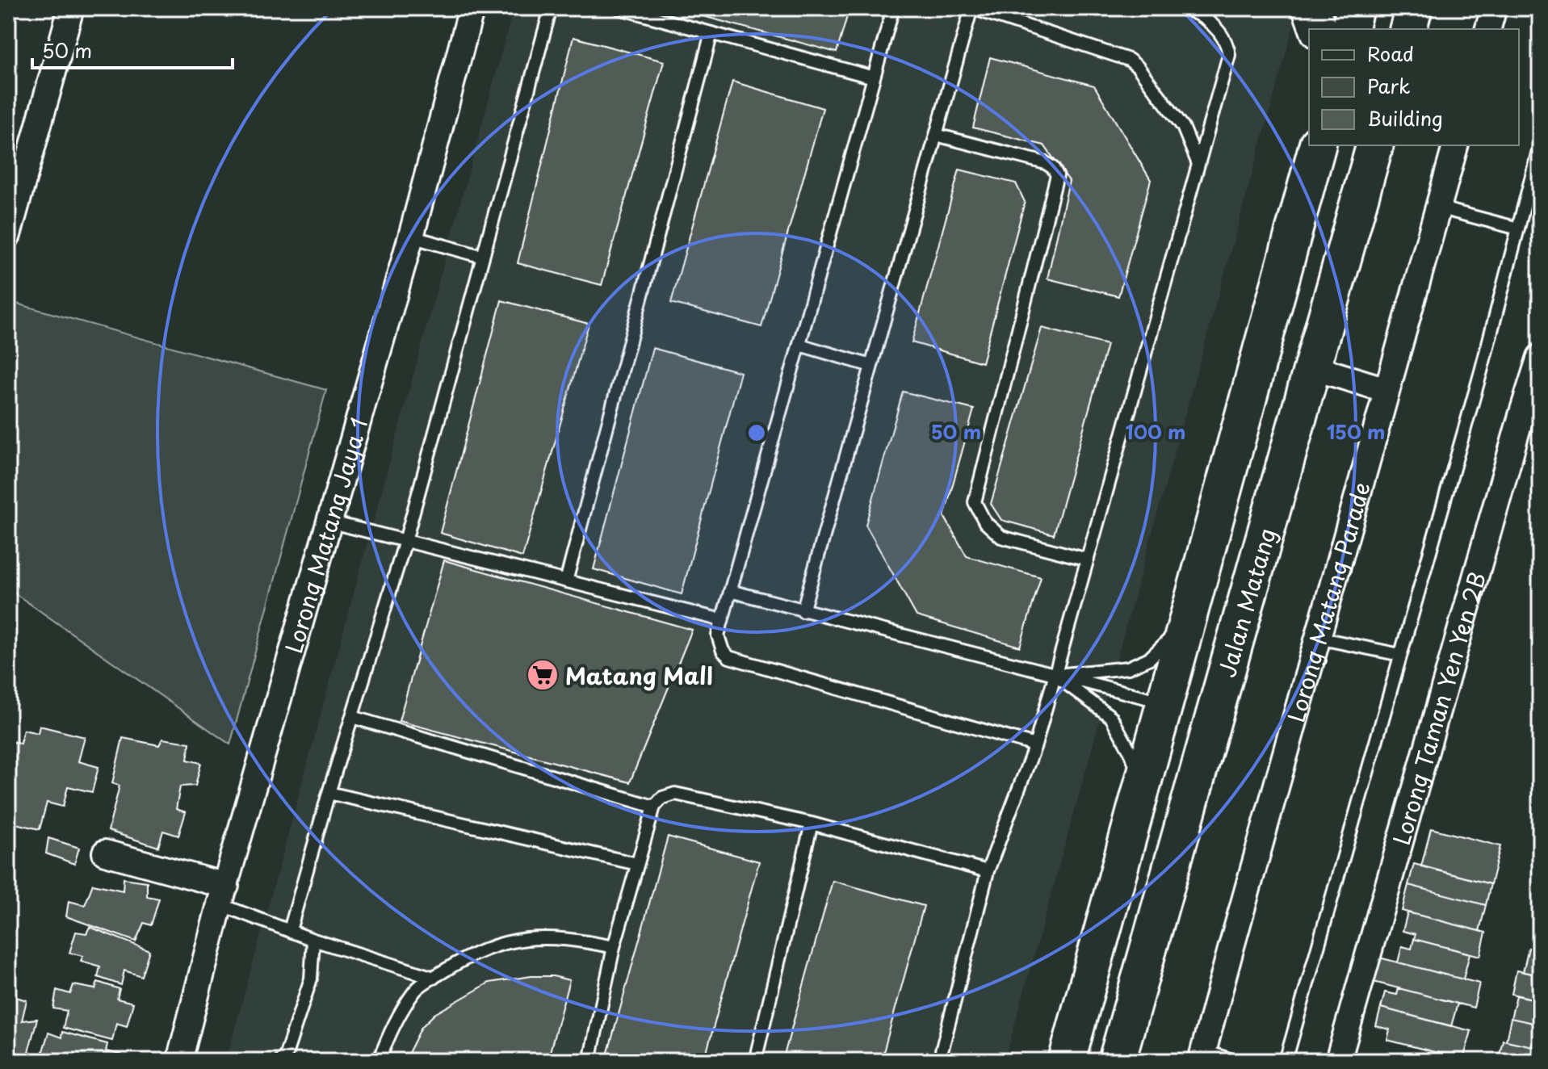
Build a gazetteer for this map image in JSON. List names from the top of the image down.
{
  "streets": {
    "main road": ["Jalan Matang"],
    "street": ["Lorong Matang Jaya 1", "Lorong Matang Parade", "Lorong Taman Yen Yen 2B"]
  },
  "places": {
    "supermarket": ["Matang Mall"]
  },
  "legend": ["Road", "Park", "Building"],
  "scale_bar": "50 m",
  "rings": ["50 m", "100 m", "150 m"]
}
